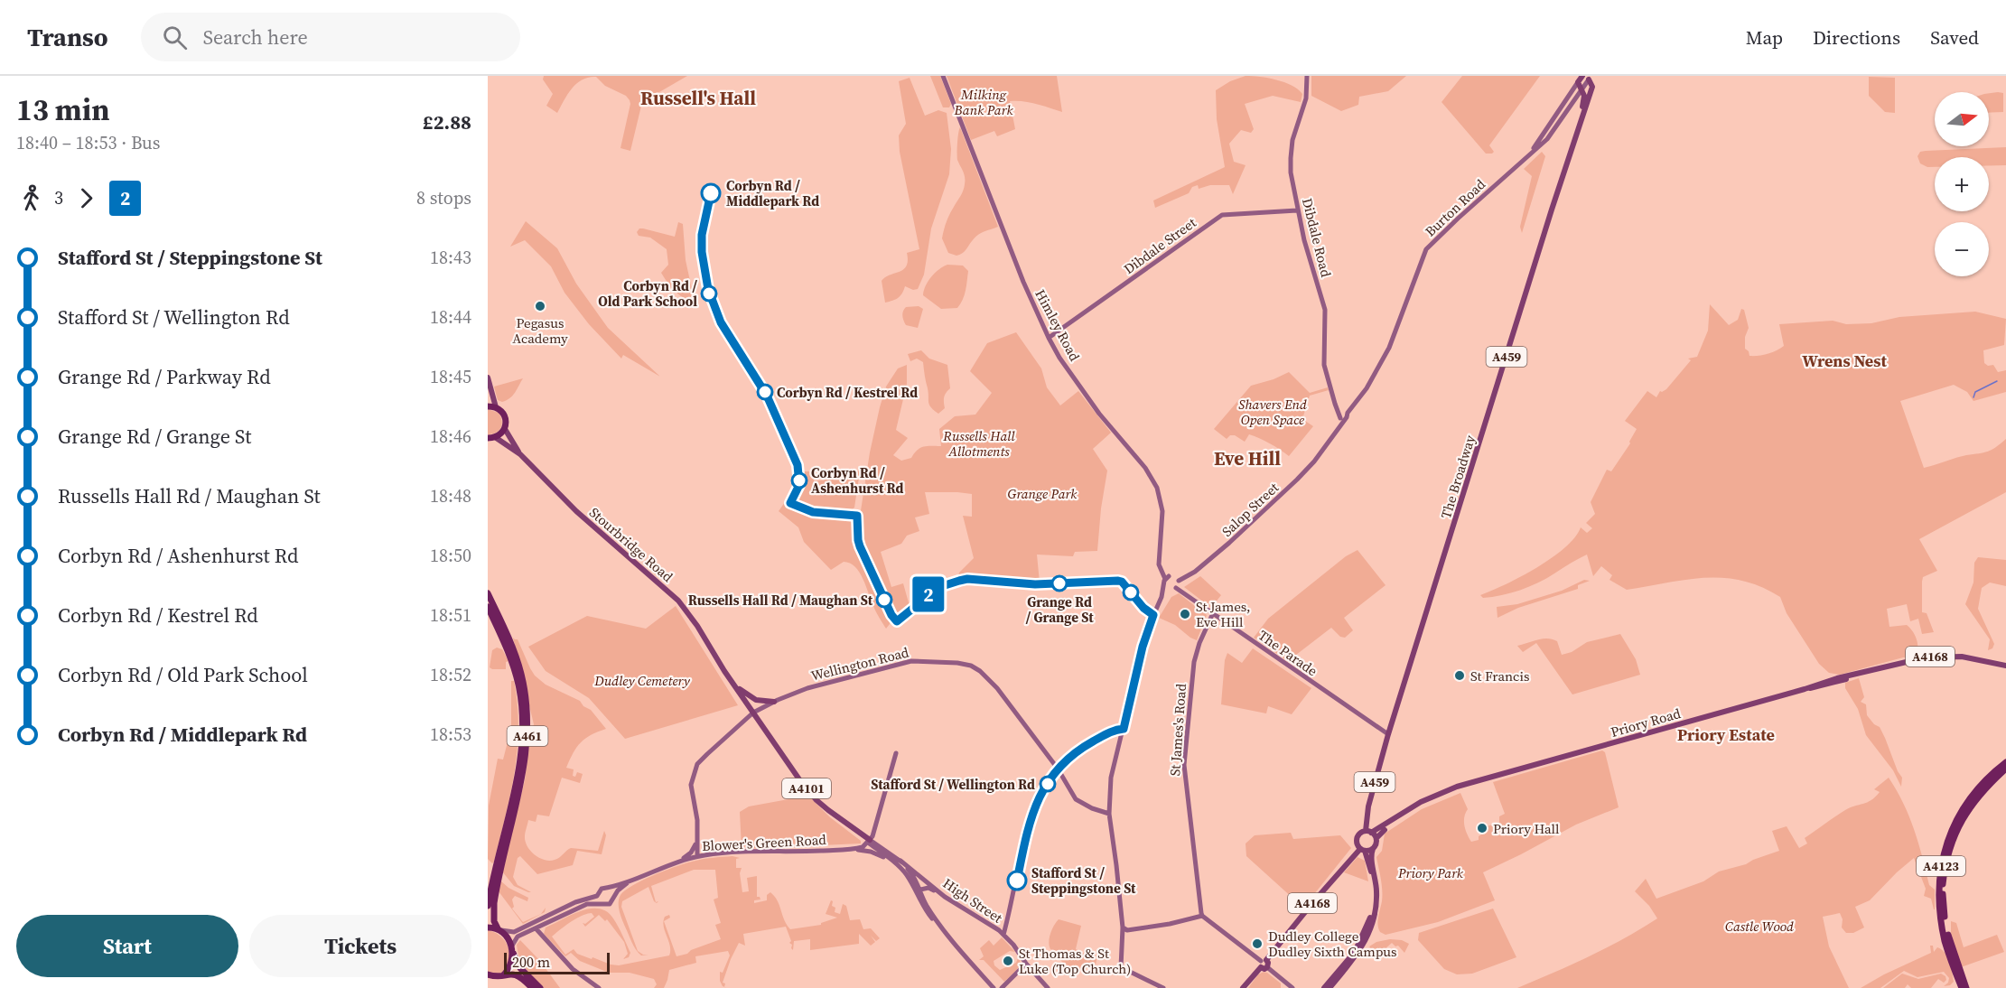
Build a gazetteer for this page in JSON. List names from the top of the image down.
{
  "streets": {
    "highway": ["A461", "A4123"],
    "main road": [
      "Burton Road",
      "Dibdale Road",
      "Dibdale Street",
      "Himley Road",
      "A459",
      "The Broadway",
      "Salop Street",
      "Stourbridge Road",
      "The Parade",
      "A4168",
      "Wellington Road",
      "Priory Road",
      "St James's Road",
      "A4101",
      "Blower's Green Road",
      "High Street"
    ]
  },
  "crossings": [
    ["Burton Road", "Dibdale Road"],
    ["Burton Road", "The Broadway"],
    ["Burton Road", "Salop Street"],
    ["Dibdale Road", "Dibdale Street"],
    ["Dibdale Road", "Salop Street"],
    ["Dibdale Street", "Himley Road"],
    ["The Broadway", "The Parade"],
    ["The Broadway", "A4168"],
    ["The Broadway", "Priory Road"],
    ["Stourbridge Road", "Wellington Road"],
    ["Stourbridge Road", "A4101"],
    ["The Parade", "St James's Road"],
    ["A4168", "Priory Road"],
    ["Wellington Road", "A4101"],
    ["Wellington Road", "Blower's Green Road"],
    ["A461", "Blower's Green Road"],
    ["A4101", "Blower's Green Road"],
    ["A4101", "High Street"],
    ["Blower's Green Road", "High Street"]
  ],
  "districts": [
    "Russell's Hall",
    "Wrens Nest",
    "Eve Hill",
    "Priory Estate"
  ],
  "parks": [
    "Milking Bank Park",
    "Shavers End Open Space",
    "Russells Hall Allotments",
    "Grange Park",
    "Dudley Cemetery",
    "Priory Park",
    "Castle Wood"
  ],
  "places": [
    "Corbyn Rd / Middlepark Rd",
    "Corbyn Rd / Old Park School",
    "Pegasus Academy",
    "Corbyn Rd / Kestrel Rd",
    "Corbyn Rd / Ashenhurst Rd",
    "Grange Rd / Grange St",
    "Russells Hall Rd / Maughan St",
    "St James, Eve Hill",
    "St Francis",
    "Stafford St / Wellington Rd",
    "Priory Hall",
    "Stafford St / Steppingstone St",
    "Dudley College Dudley Sixth Campus",
    "St Thomas & St Luke (Top Church)"
  ],
  "lines": ["bus line 2"],
  "scale_bar": "200 m",
  "north": "right",
  "page": {
    "header": "Transo",
    "search": "Search here",
    "nav": ["Map", "Directions", "Saved"],
    "heading": ["13 min", "18:40 – 18:53 · Bus", "£2.88"],
    "on_map": "2",
    "map_buttons": ["+", "−"],
    "legs": ["3", "2", "8 stops"],
    "list": [
      {
        "name": "Stafford St / Steppingstone St",
        "value": "18:43"
      },
      {
        "name": "Stafford St / Wellington Rd",
        "value": "18:44"
      },
      {
        "name": "Grange Rd / Parkway Rd",
        "value": "18:45"
      },
      {
        "name": "Grange Rd / Grange St",
        "value": "18:46"
      },
      {
        "name": "Russells Hall Rd / Maughan St",
        "value": "18:48"
      },
      {
        "name": "Corbyn Rd / Ashenhurst Rd",
        "value": "18:50"
      },
      {
        "name": "Corbyn Rd / Kestrel Rd",
        "value": "18:51"
      },
      {
        "name": "Corbyn Rd / Old Park School",
        "value": "18:52"
      },
      {
        "name": "Corbyn Rd / Middlepark Rd",
        "value": "18:53"
      }
    ],
    "buttons": ["Start", "Tickets"],
    "scale": "200 m"
  }
}
